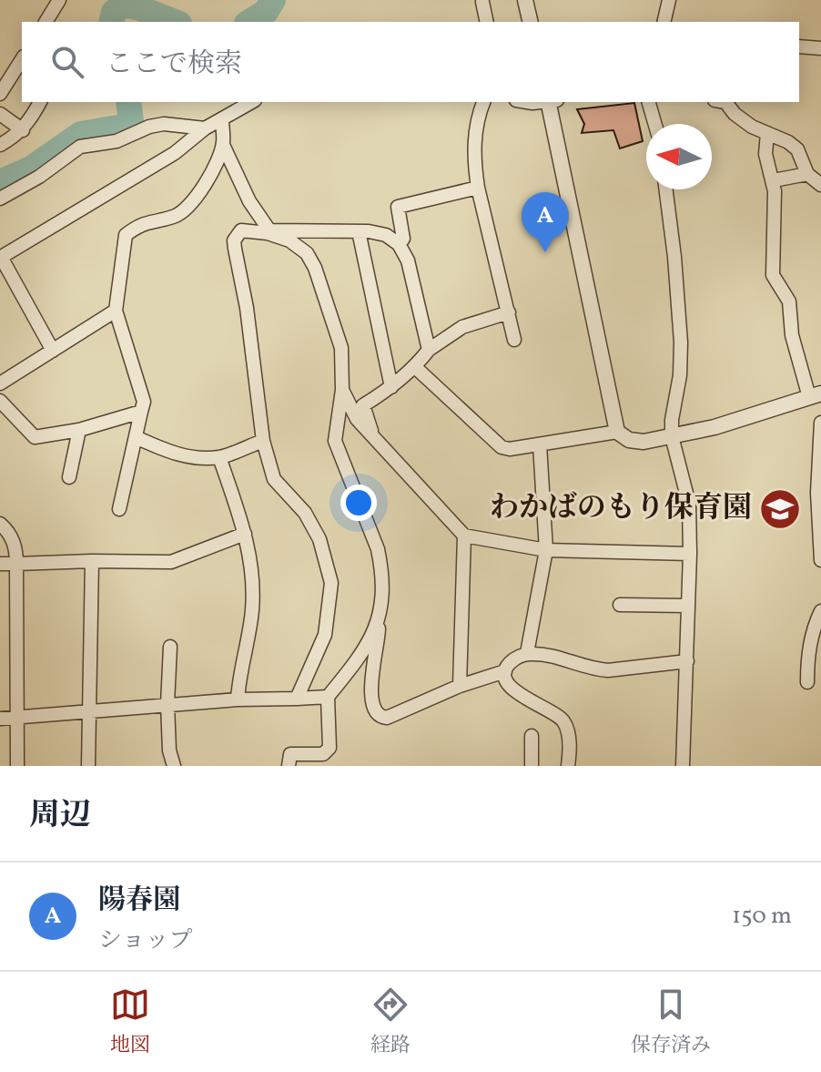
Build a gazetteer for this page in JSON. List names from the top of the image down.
{
  "places": {
    "school or university": ["わかばのもり保育園"]
  },
  "north": "left",
  "page": {
    "search": "ここで検索",
    "pins": "A",
    "heading": "周辺",
    "list": [
      {
        "mark": "A",
        "name": "陽春園",
        "note": "ショップ",
        "value": "150 m"
      }
    ],
    "nav": ["地図", "経路", "保存済み"]
  }
}
